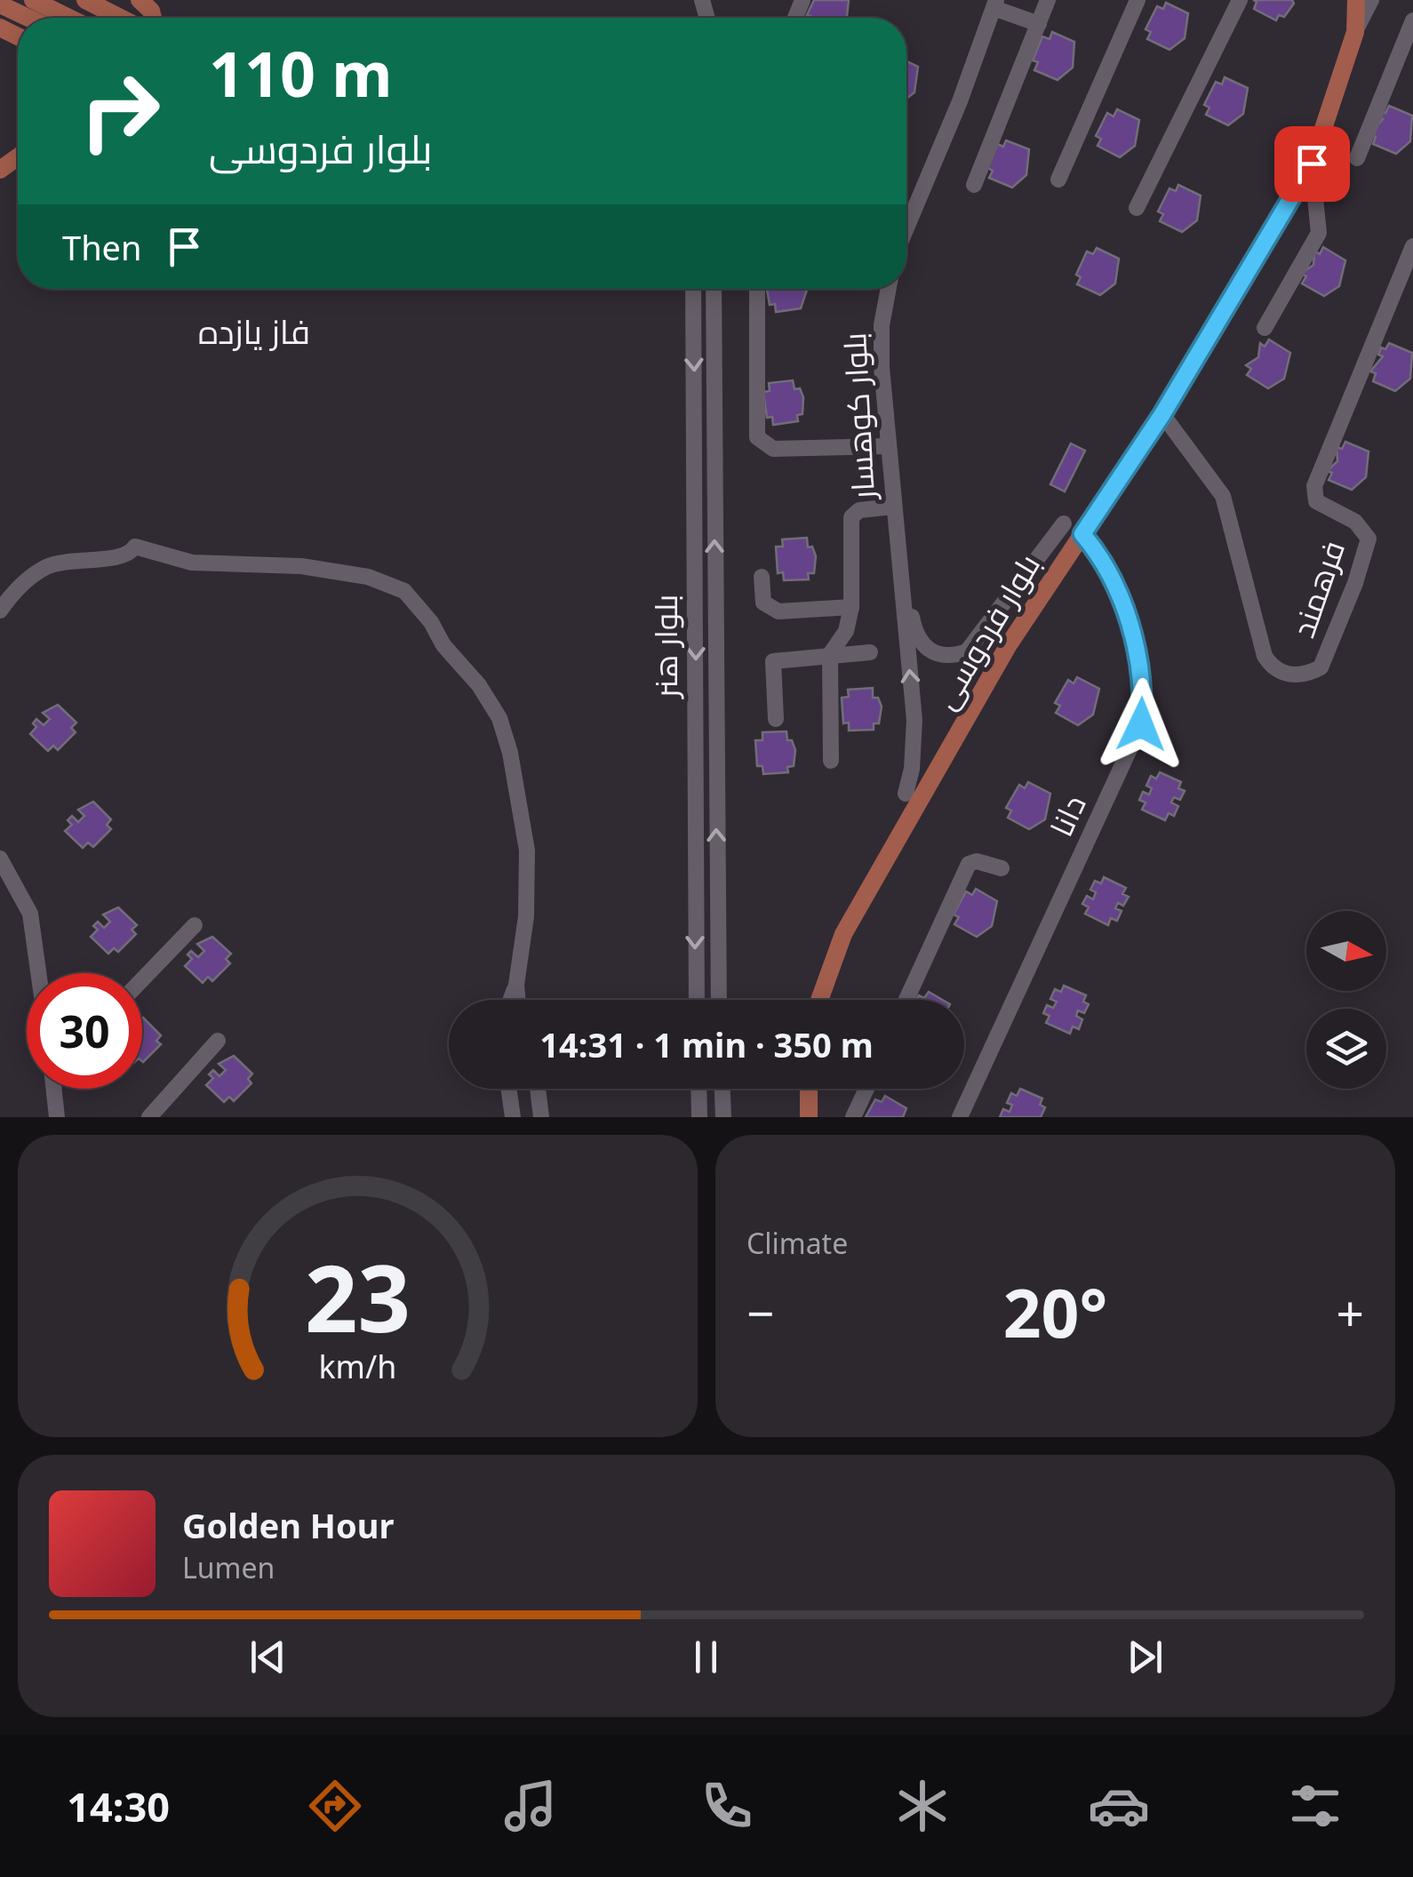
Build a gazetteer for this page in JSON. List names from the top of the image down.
{
  "streets": {
    "main road": ["بلوار فردوسی"],
    "street": [
      "بلوار کوهسار",
      "فرهمند",
      "بلوار هنر",
      "دانا"
    ]
  },
  "crossings": [
    ["فرهمند", "بلوار فردوسی"],
    ["بلوار فردوسی", "دانا"]
  ],
  "districts": ["فاز یازده"],
  "north": "right",
  "page": {
    "turn": ["110 m", "بلوار فردوسی"],
    "then": "Then",
    "limit": "30",
    "trip": "14:31 · 1 min · 350 m",
    "tile": "Climate",
    "heat": ["−", "20°", "+"],
    "song": ["Golden Hour", "Lumen"],
    "tabs": "14:30",
    "gauge": ["23", "km/h"]
  }
}
